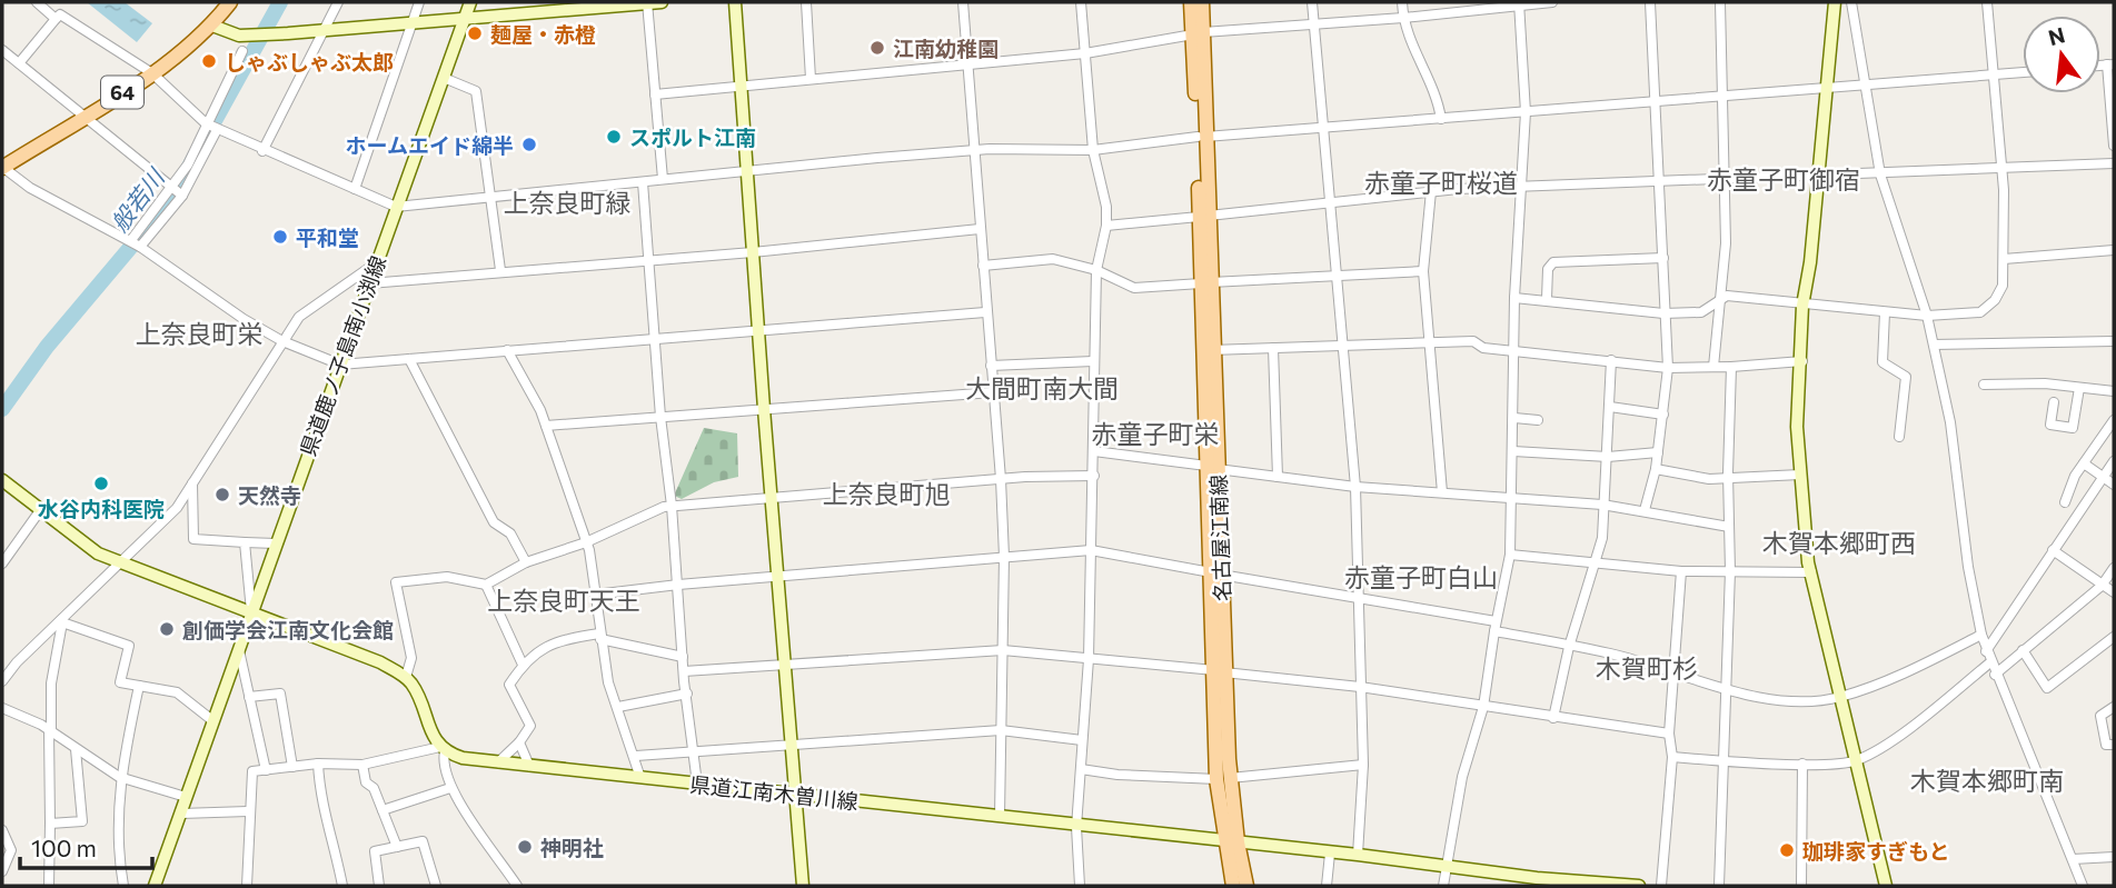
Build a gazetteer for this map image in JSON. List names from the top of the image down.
{
  "streets": {
    "main road": [
      "64",
      "県道鹿ノ子島南小渕線",
      "名古屋江南線",
      "県道江南木曽川線"
    ]
  },
  "crossings": [
    ["名古屋江南線", "県道江南木曽川線"]
  ],
  "districts": [
    "赤童子町御宿",
    "赤童子町桜道",
    "上奈良町緑",
    "上奈良町栄",
    "大間町南大間",
    "赤童子町栄",
    "上奈良町旭",
    "木賀本郷町西",
    "赤童子町白山",
    "上奈良町天王",
    "木賀町杉",
    "木賀本郷町南"
  ],
  "water": ["般若川"],
  "places": [
    "麺屋・赤橙",
    "江南幼稚園",
    "しゃぶしゃぶ太郎",
    "スポルト江南",
    "ホームエイド綿半",
    "平和堂",
    "水谷内科医院",
    "天然寺",
    "創価学会江南文化会館",
    "神明社",
    "珈琲家すぎもと"
  ],
  "scale_bar": "100 m",
  "north": "top"
}
